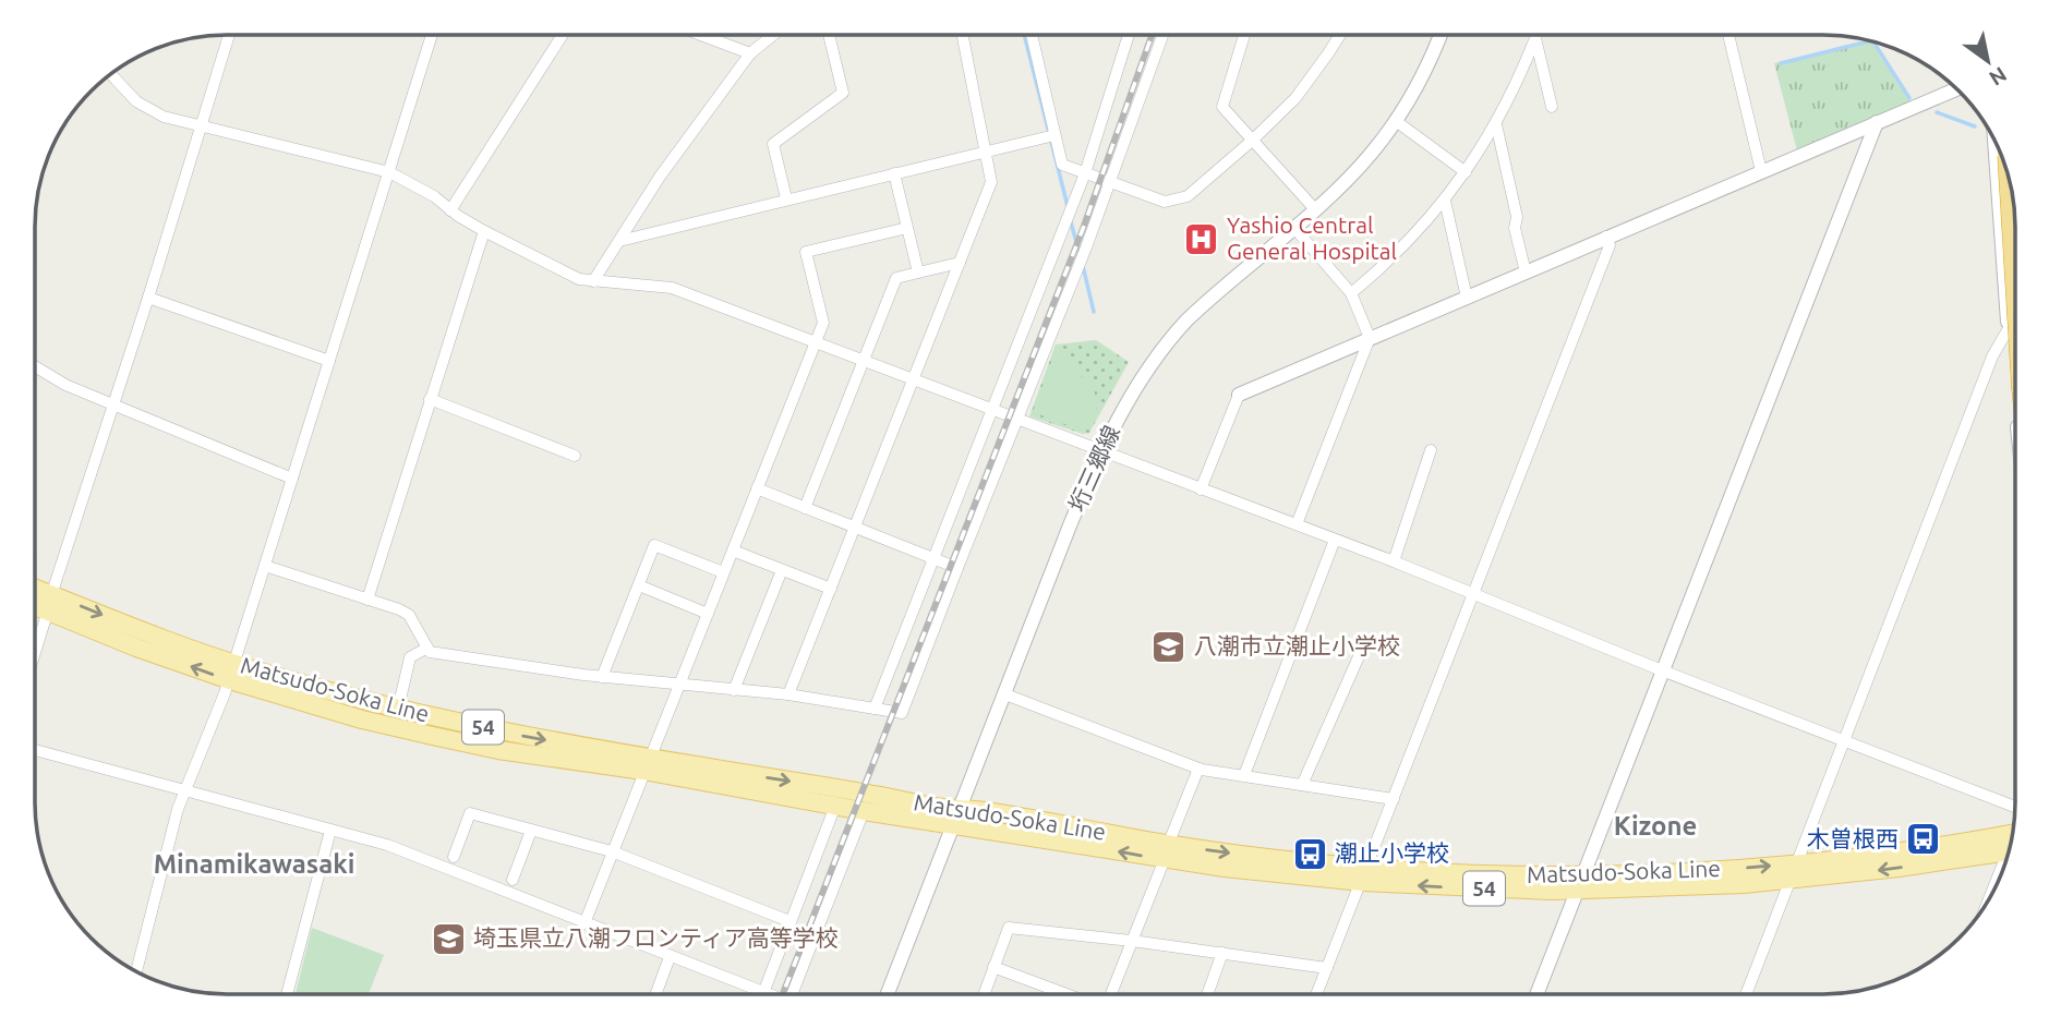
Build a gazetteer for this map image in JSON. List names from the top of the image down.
{
  "streets": {
    "main road": ["Matsudo-Soka Line", "54"],
    "street": ["垳三郷線"]
  },
  "crossings": [
    ["垳三郷線", "Matsudo-Soka Line"]
  ],
  "districts": ["Kizone", "Minamikawasaki"],
  "places": {
    "hospital": ["Yashio Central General Hospital"],
    "school or university": ["八潮市立潮止小学校", "埼玉県立八潮フロンティア高等学校"],
    "bus stop": ["木曽根西", "潮止小学校"]
  },
  "north": "bottom right"
}
